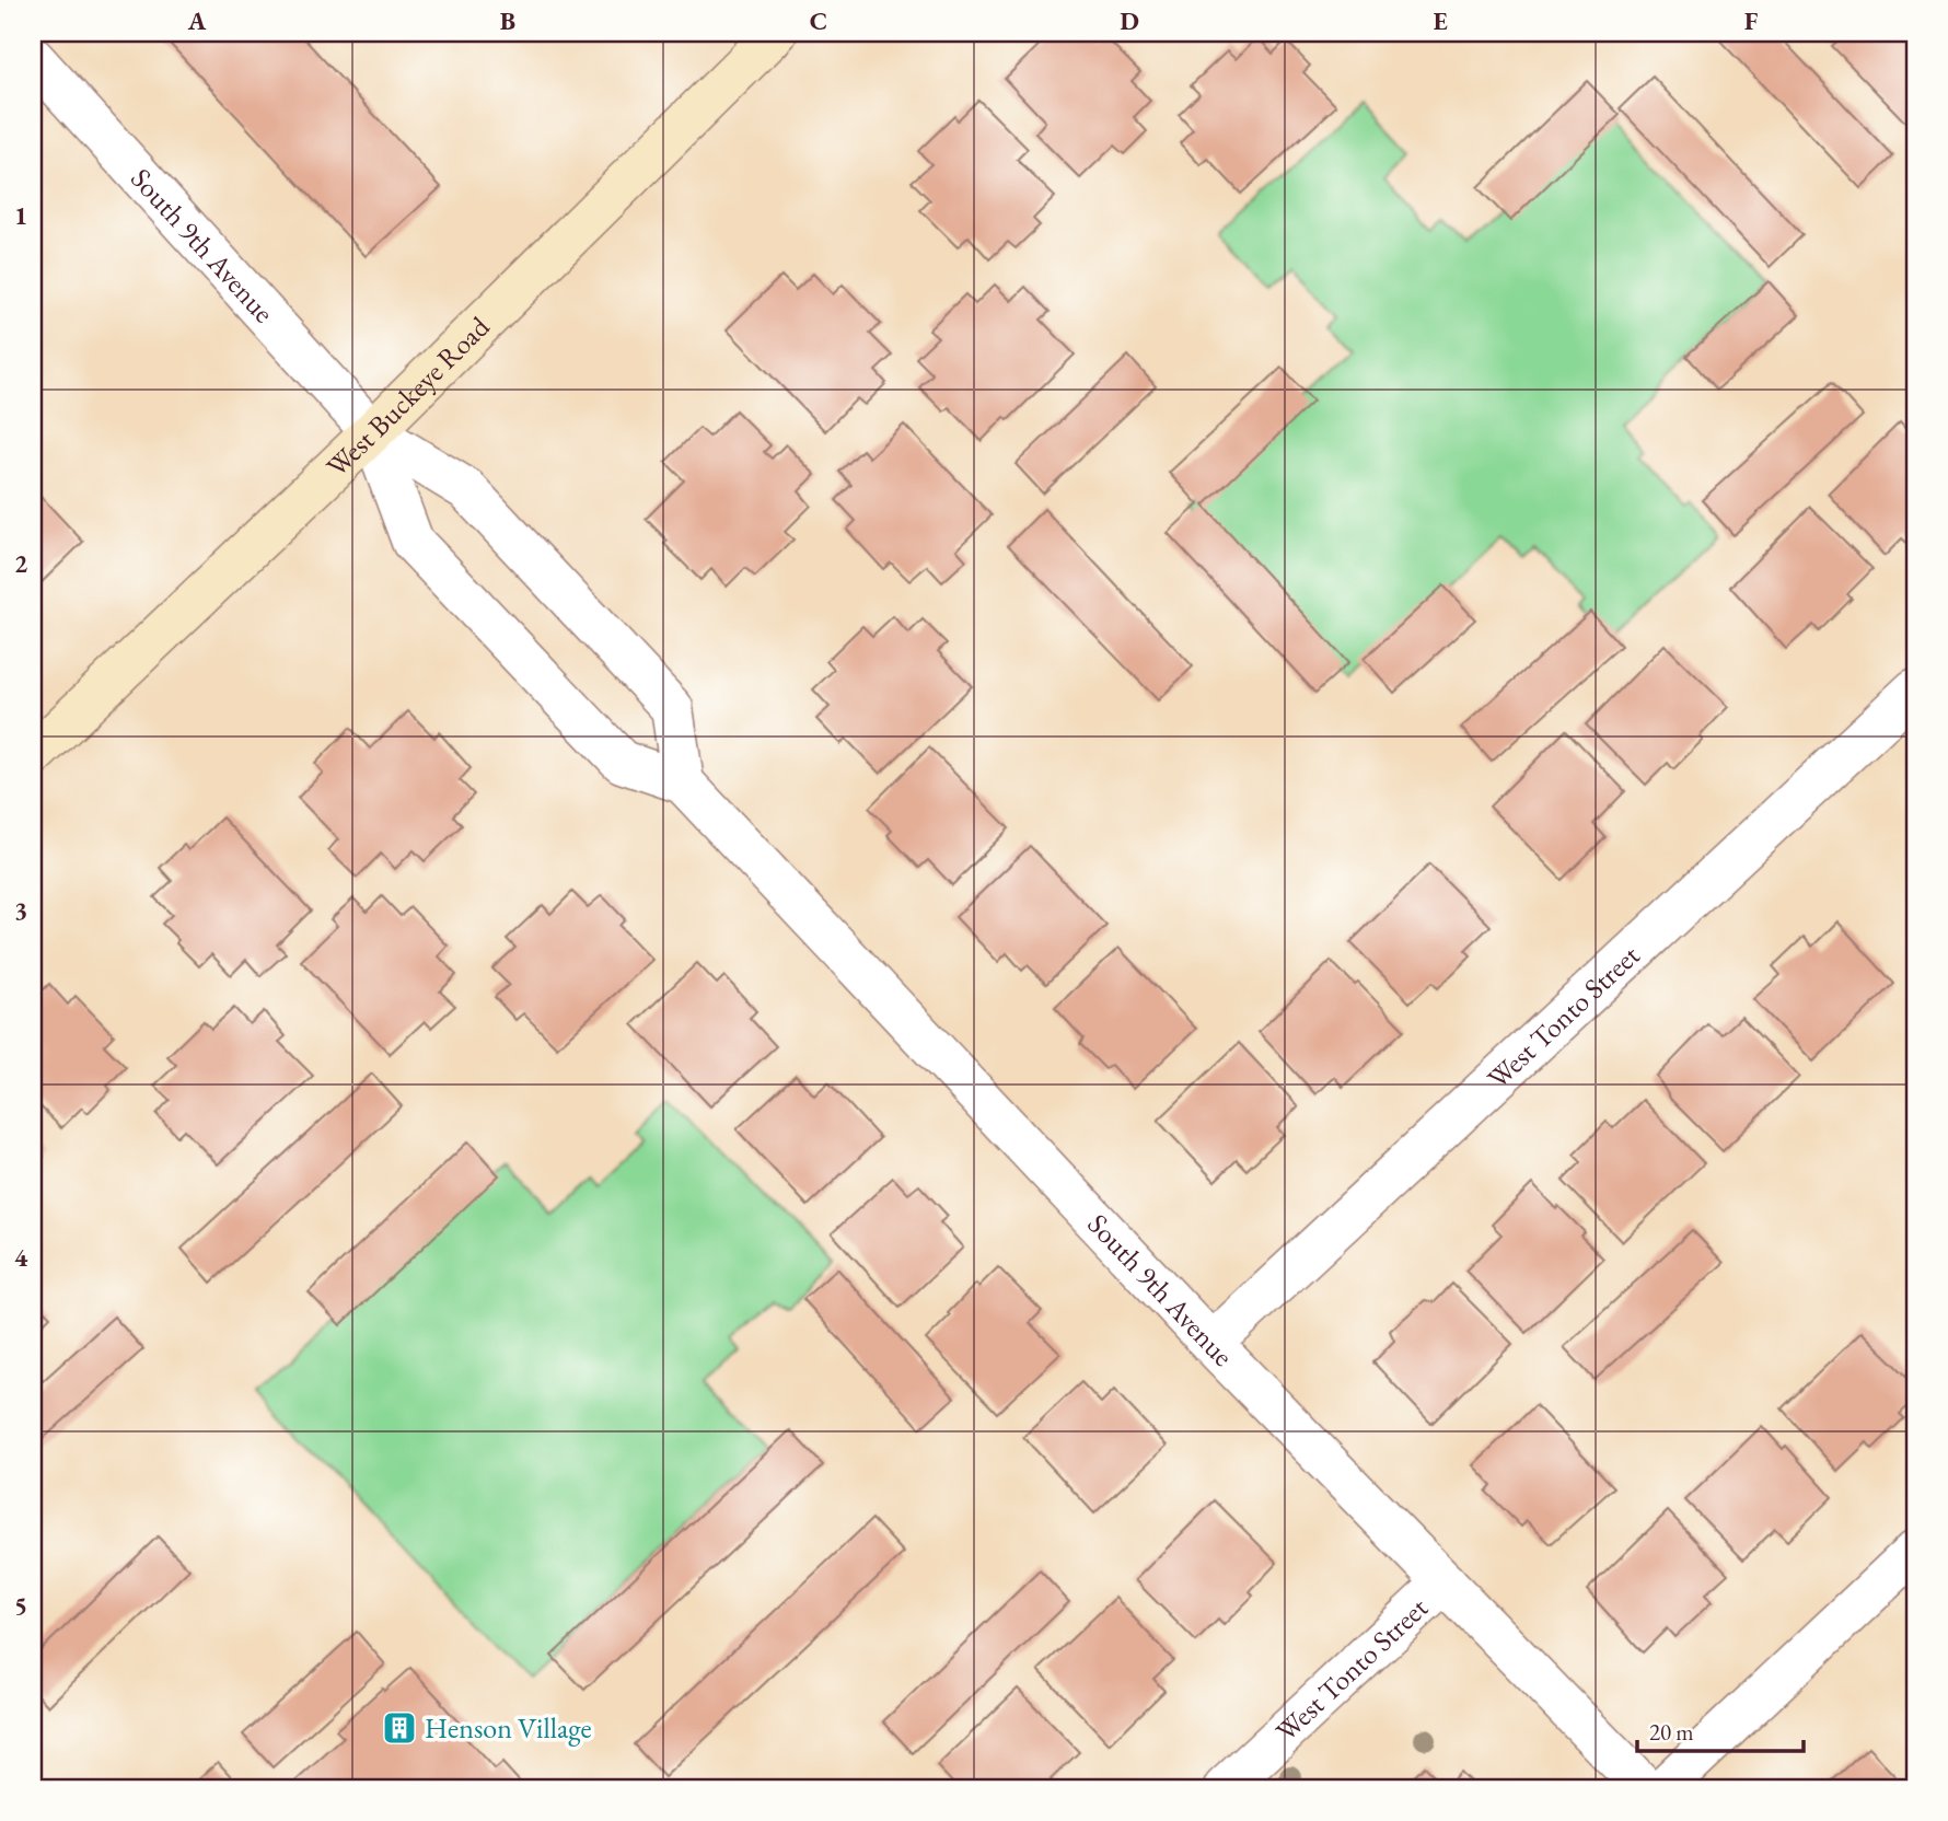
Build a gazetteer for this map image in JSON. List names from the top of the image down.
{
  "streets": {
    "main road": ["West Buckeye Road"],
    "street": ["South 9th Avenue", "West Tonto Street"]
  },
  "crossings": [
    ["South 9th Avenue", "West Buckeye Road"],
    ["South 9th Avenue", "West Tonto Street"]
  ],
  "places": {
    "building": ["Henson Village"]
  },
  "scale_bar": "20 m",
  "grid": {
    "columns": [
      "A",
      "B",
      "C",
      "D",
      "E",
      "F"
    ],
    "rows": [
      "1",
      "2",
      "3",
      "4",
      "5"
    ]
  }
}
